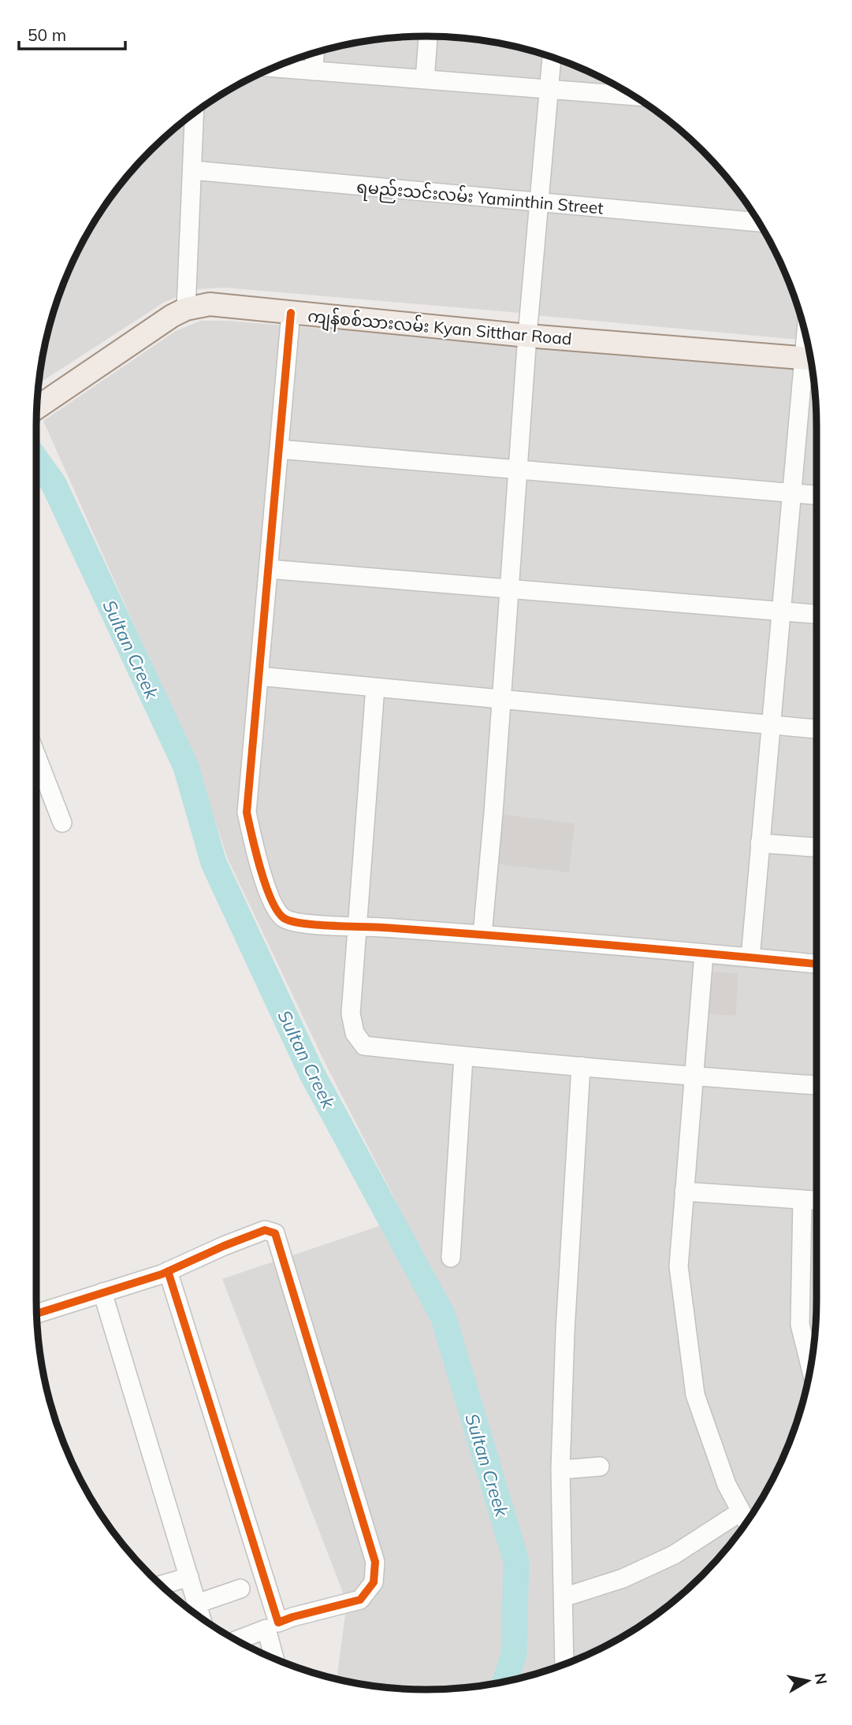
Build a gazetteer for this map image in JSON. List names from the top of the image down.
{
  "streets": {
    "main road": ["ကျန်စစ်သားလမ်း Kyan Sitthar Road"],
    "street": ["ရမည်းသင်းလမ်း Yaminthin Street"]
  },
  "water": ["Sultan Creek"],
  "scale_bar": "50 m",
  "north": "right"
}
